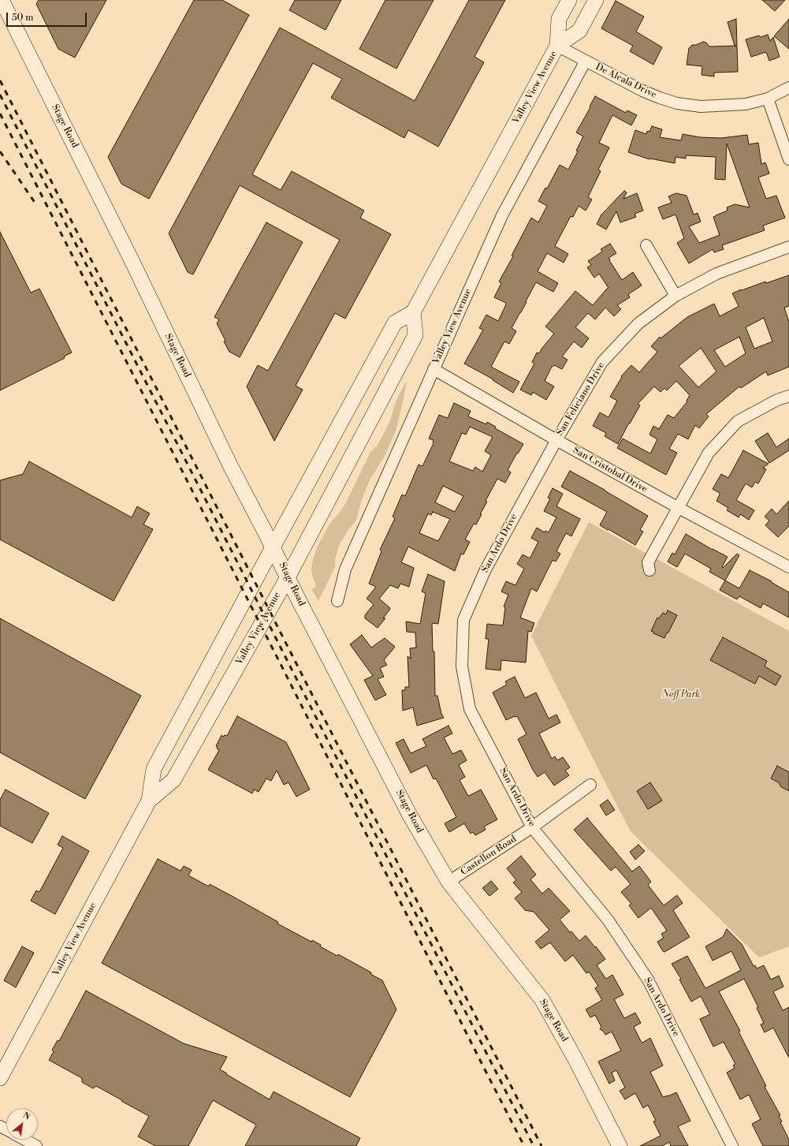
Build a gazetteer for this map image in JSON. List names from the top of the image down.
{
  "streets": {
    "main road": ["Valley View Avenue", "Stage Road"],
    "street": [
      "De Alcala Drive",
      "San Feliciano Drive",
      "San Cristobal Drive",
      "San Ardo Drive",
      "Castellon Road"
    ]
  },
  "crossings": [
    ["De Alcala Drive", "Valley View Avenue"],
    ["Valley View Avenue", "Stage Road"],
    ["Valley View Avenue", "San Cristobal Drive"],
    ["Stage Road", "Castellon Road"],
    ["San Feliciano Drive", "San Cristobal Drive"],
    ["San Feliciano Drive", "San Ardo Drive"],
    ["San Cristobal Drive", "San Ardo Drive"],
    ["San Ardo Drive", "Castellon Road"]
  ],
  "parks": ["Neff Park"],
  "scale_bar": "50 m",
  "north": "top right"
}
